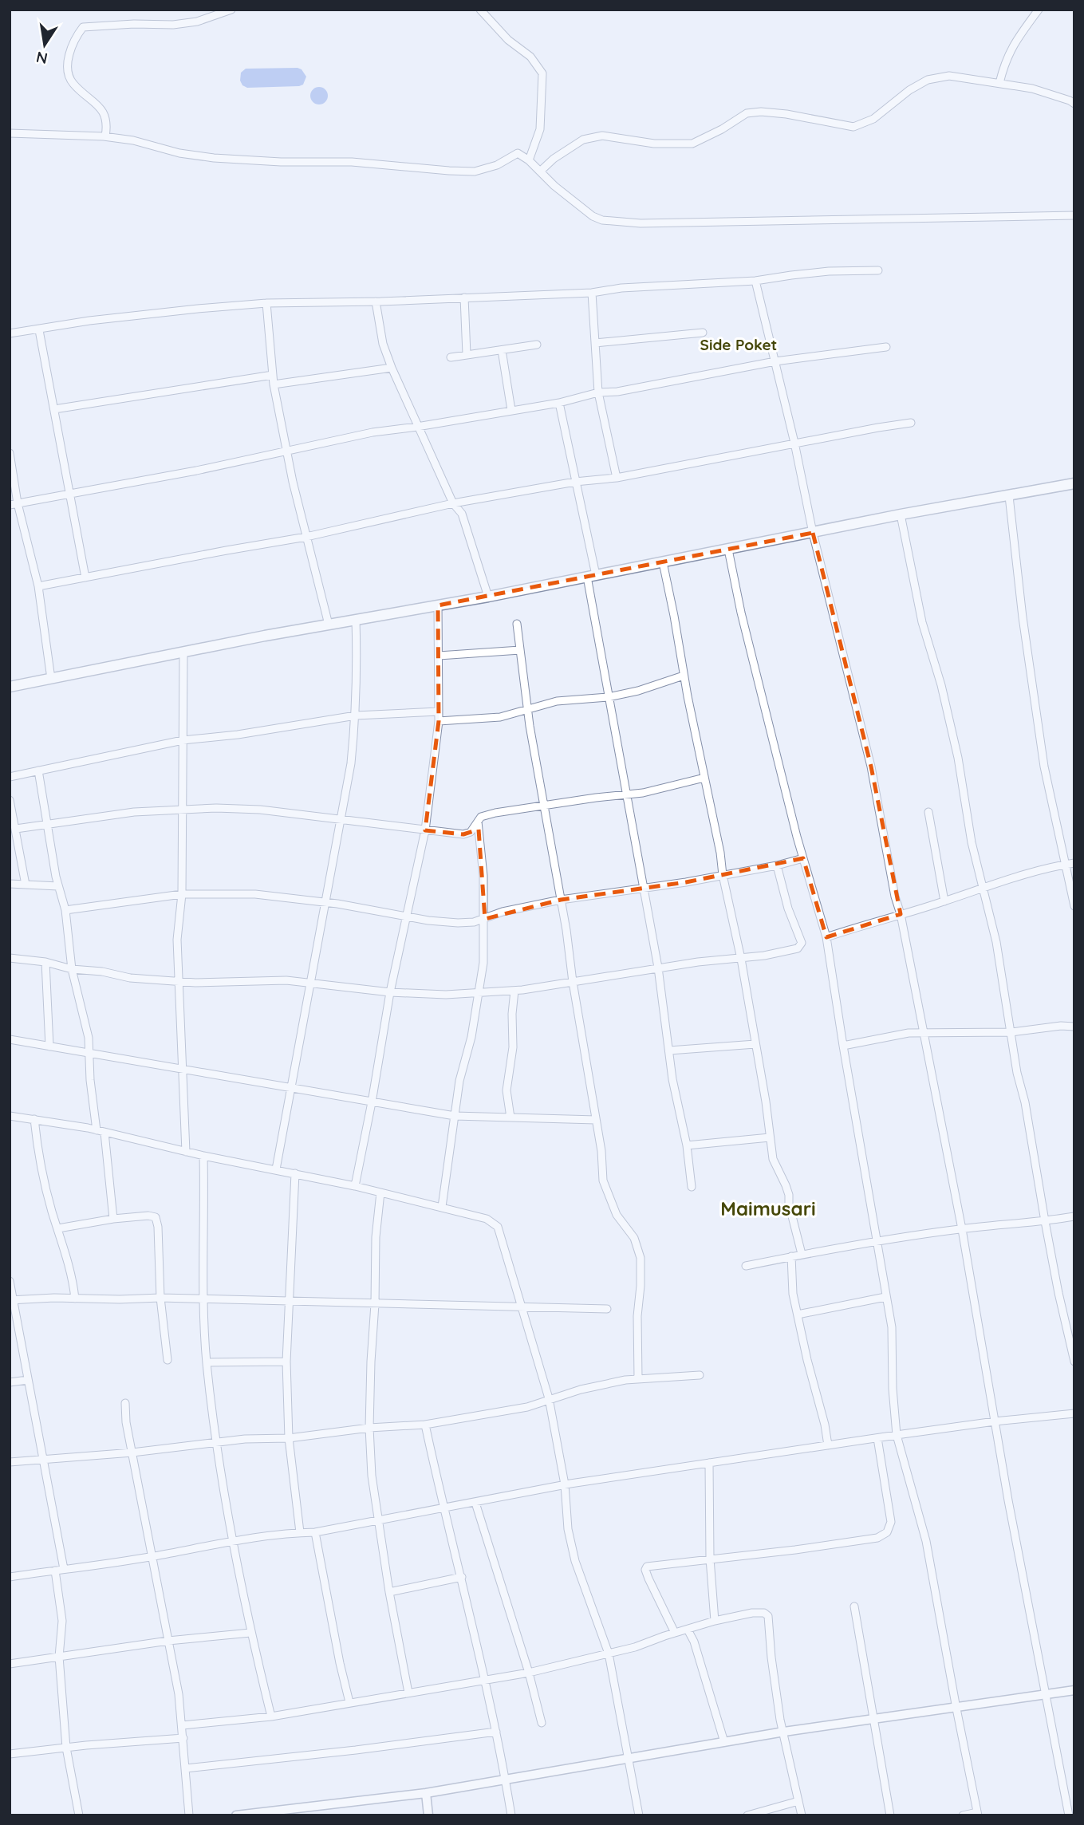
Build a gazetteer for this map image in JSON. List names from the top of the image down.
{
  "districts": ["Side Poket", "Maimusari"],
  "north": "bottom"
}
